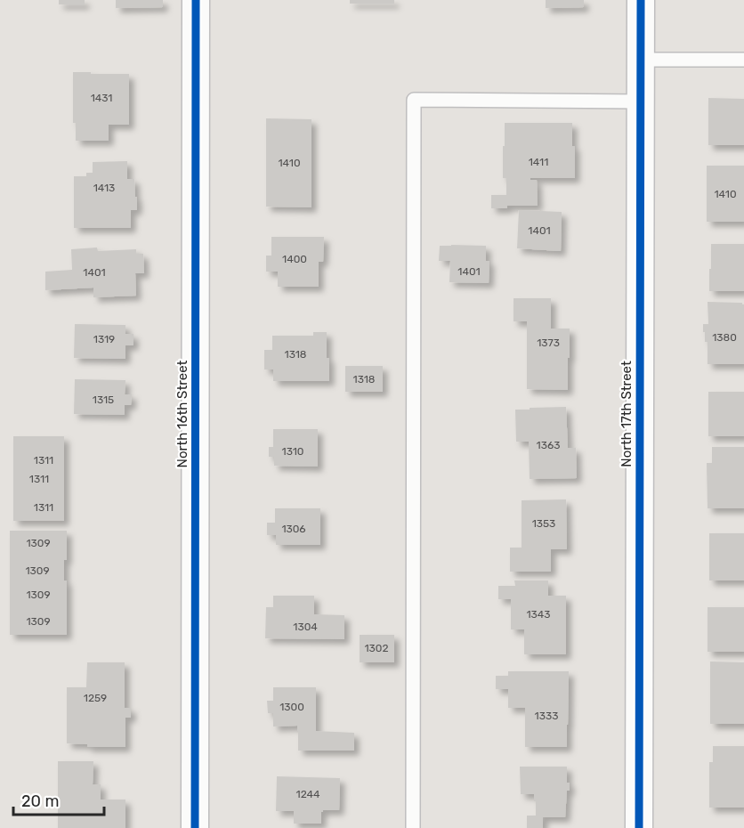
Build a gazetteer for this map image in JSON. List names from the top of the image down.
{
  "streets": {
    "street": ["North 16th Street", "North 17th Street"]
  },
  "house_numbers": [
    "1431",
    "1411",
    "1410",
    "1413",
    "1410",
    "1401",
    "1400",
    "1401",
    "1401",
    "1380",
    "1319",
    "1373",
    "1318",
    "1318",
    "1315",
    "1363",
    "1310",
    "1311",
    "1311",
    "1311",
    "1353",
    "1306",
    "1309",
    "1309",
    "1309",
    "1343",
    "1309",
    "1304",
    "1302",
    "1259",
    "1300",
    "1333",
    "1244"
  ],
  "scale_bar": "20 m"
}
